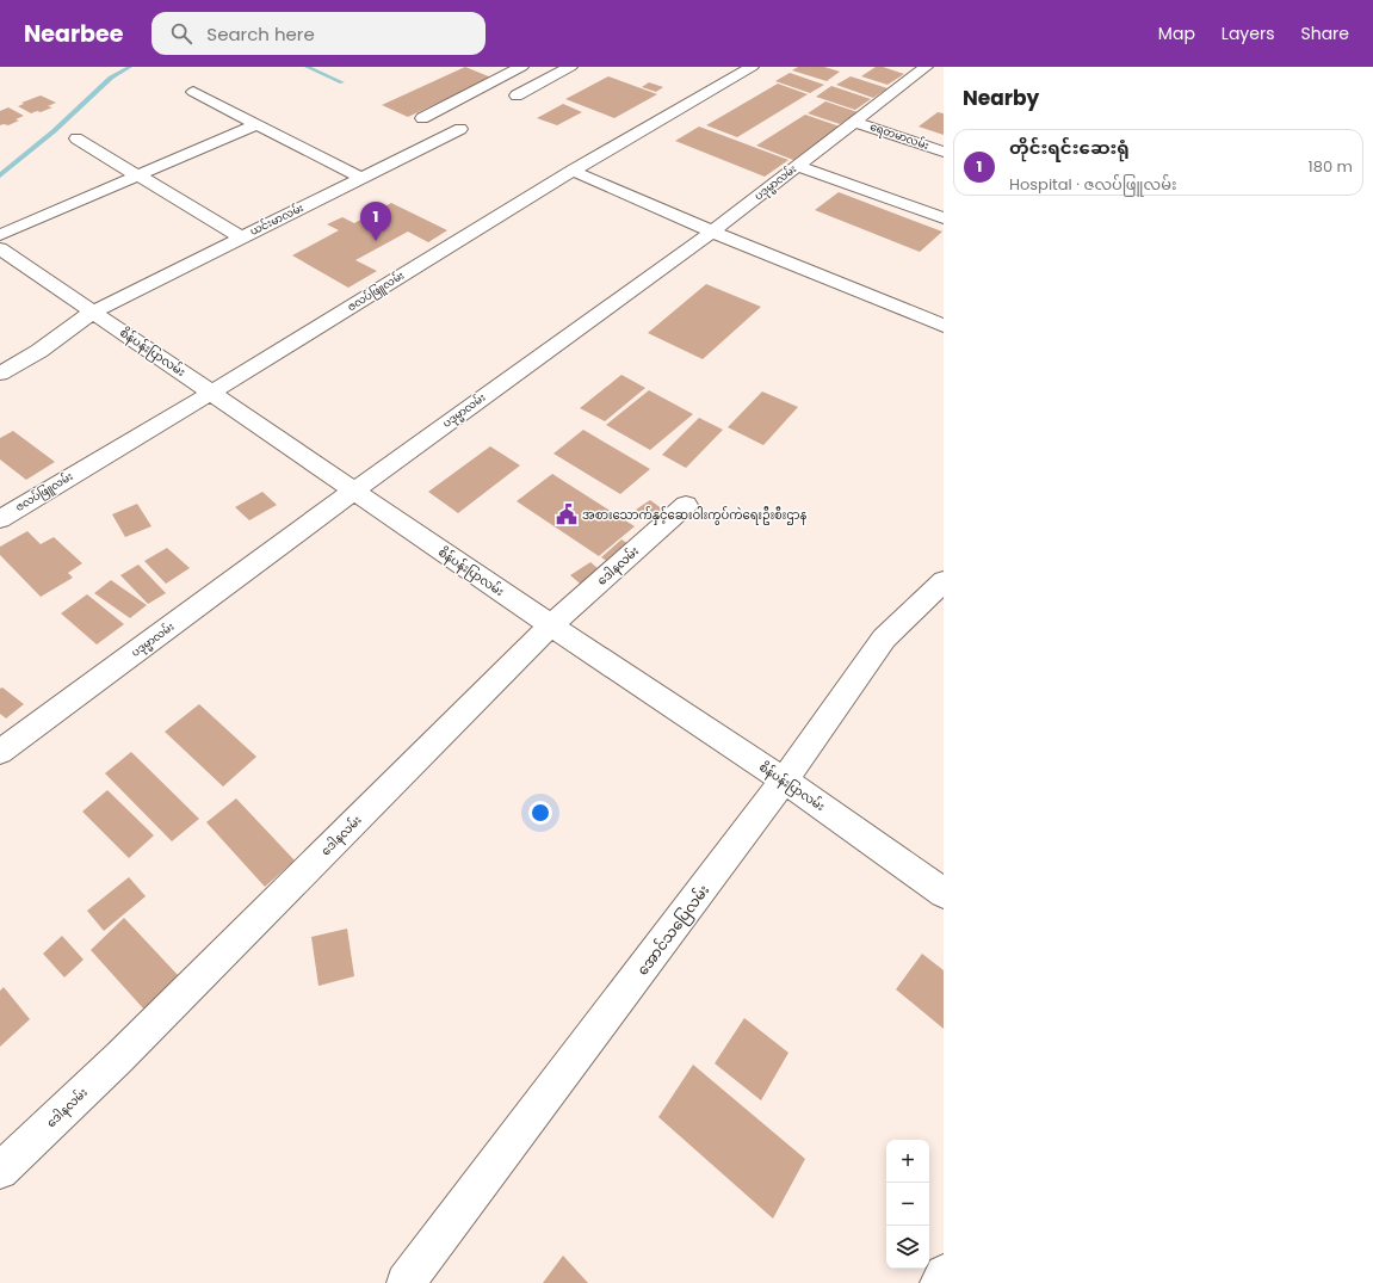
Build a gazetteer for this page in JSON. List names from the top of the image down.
{
  "streets": {
    "street": [
      "ရေတမာလမ်း",
      "ပဒုမ္မာလမ်း",
      "ယင်းမာလမ်း",
      "ဇလပ်ဖြူလမ်း",
      "စိန်ပန်းပြာလမ်း",
      "ဒေါနလမ်း",
      "အောင်သပြေလမ်း"
    ]
  },
  "crossings": [
    ["ရေတမာလမ်း", "ပဒုမ္မာလမ်း"],
    ["ပဒုမ္မာလမ်း", "စိန်ပန်းပြာလမ်း"],
    ["ယင်းမာလမ်း", "စိန်ပန်းပြာလမ်း"],
    ["ဇလပ်ဖြူလမ်း", "စိန်ပန်းပြာလမ်း"],
    ["စိန်ပန်းပြာလမ်း", "ဒေါနလမ်း"],
    ["စိန်ပန်းပြာလမ်း", "အောင်သပြေလမ်း"]
  ],
  "places": {
    "public building": ["အစားသောက်နှင့်ဆေးဝါးကွပ်ကဲရေးဦးစီးဌာန"]
  },
  "page": {
    "header": "Nearbee",
    "search": "Search here",
    "nav": ["Map", "Layers", "Share"],
    "heading": "Nearby",
    "list": [
      {
        "mark": "1",
        "name": "တိုင်းရင်းဆေးရုံ",
        "note": "Hospital · ဇလပ်ဖြူလမ်း",
        "value": "180 m"
      }
    ],
    "pins": "1",
    "map_buttons": ["+", "−"]
  }
}
